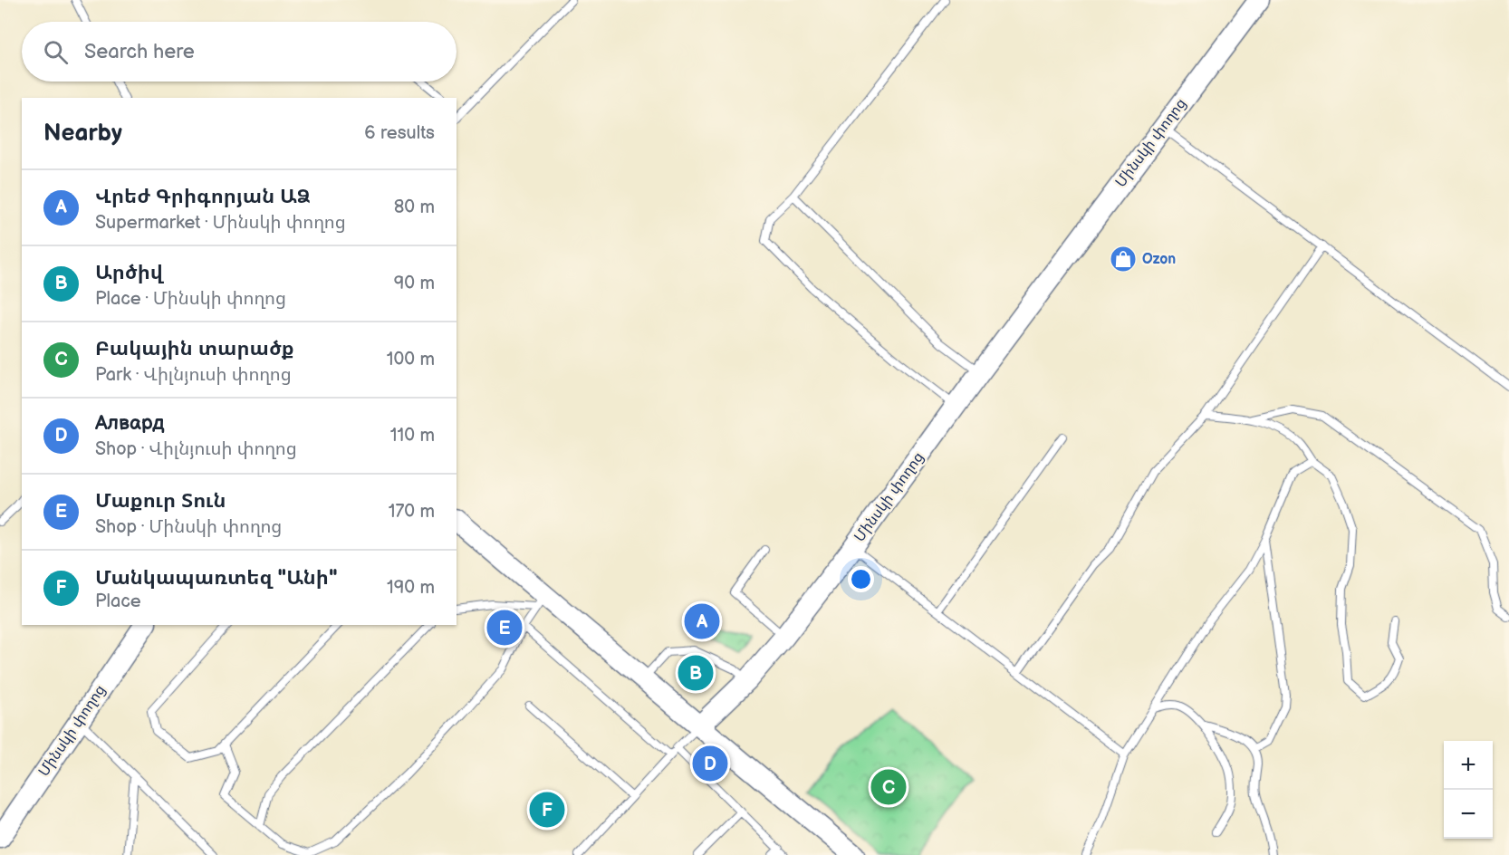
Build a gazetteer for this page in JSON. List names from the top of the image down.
{
  "streets": {
    "main road": ["Մինսկի փողոց"]
  },
  "places": {
    "shop": ["Ozon"]
  },
  "page": {
    "search": "Search here",
    "heading": ["Nearby", "6 results"],
    "list": [
      {
        "mark": "A",
        "name": "Վրեժ Գրիգորյան ԱՁ",
        "note": "Supermarket · Մինսկի փողոց",
        "value": "80 m"
      },
      {
        "mark": "B",
        "name": "Արծիվ",
        "note": "Place · Մինսկի փողոց",
        "value": "90 m"
      },
      {
        "mark": "C",
        "name": "Բակային տարածք",
        "note": "Park · Վիլնյուսի փողոց",
        "value": "100 m"
      },
      {
        "mark": "D",
        "name": "Алвард",
        "note": "Shop · Վիլնյուսի փողոց",
        "value": "110 m"
      },
      {
        "mark": "E",
        "name": "Մաքուր Տուն",
        "note": "Shop · Մինսկի փողոց",
        "value": "170 m"
      },
      {
        "mark": "F",
        "name": "Մանկապառտեզ \"Անի\"",
        "note": "Place",
        "value": "190 m"
      }
    ],
    "pins": [
      "A",
      "E",
      "B",
      "D",
      "C",
      "F"
    ],
    "map_buttons": ["+", "−"]
  }
}
